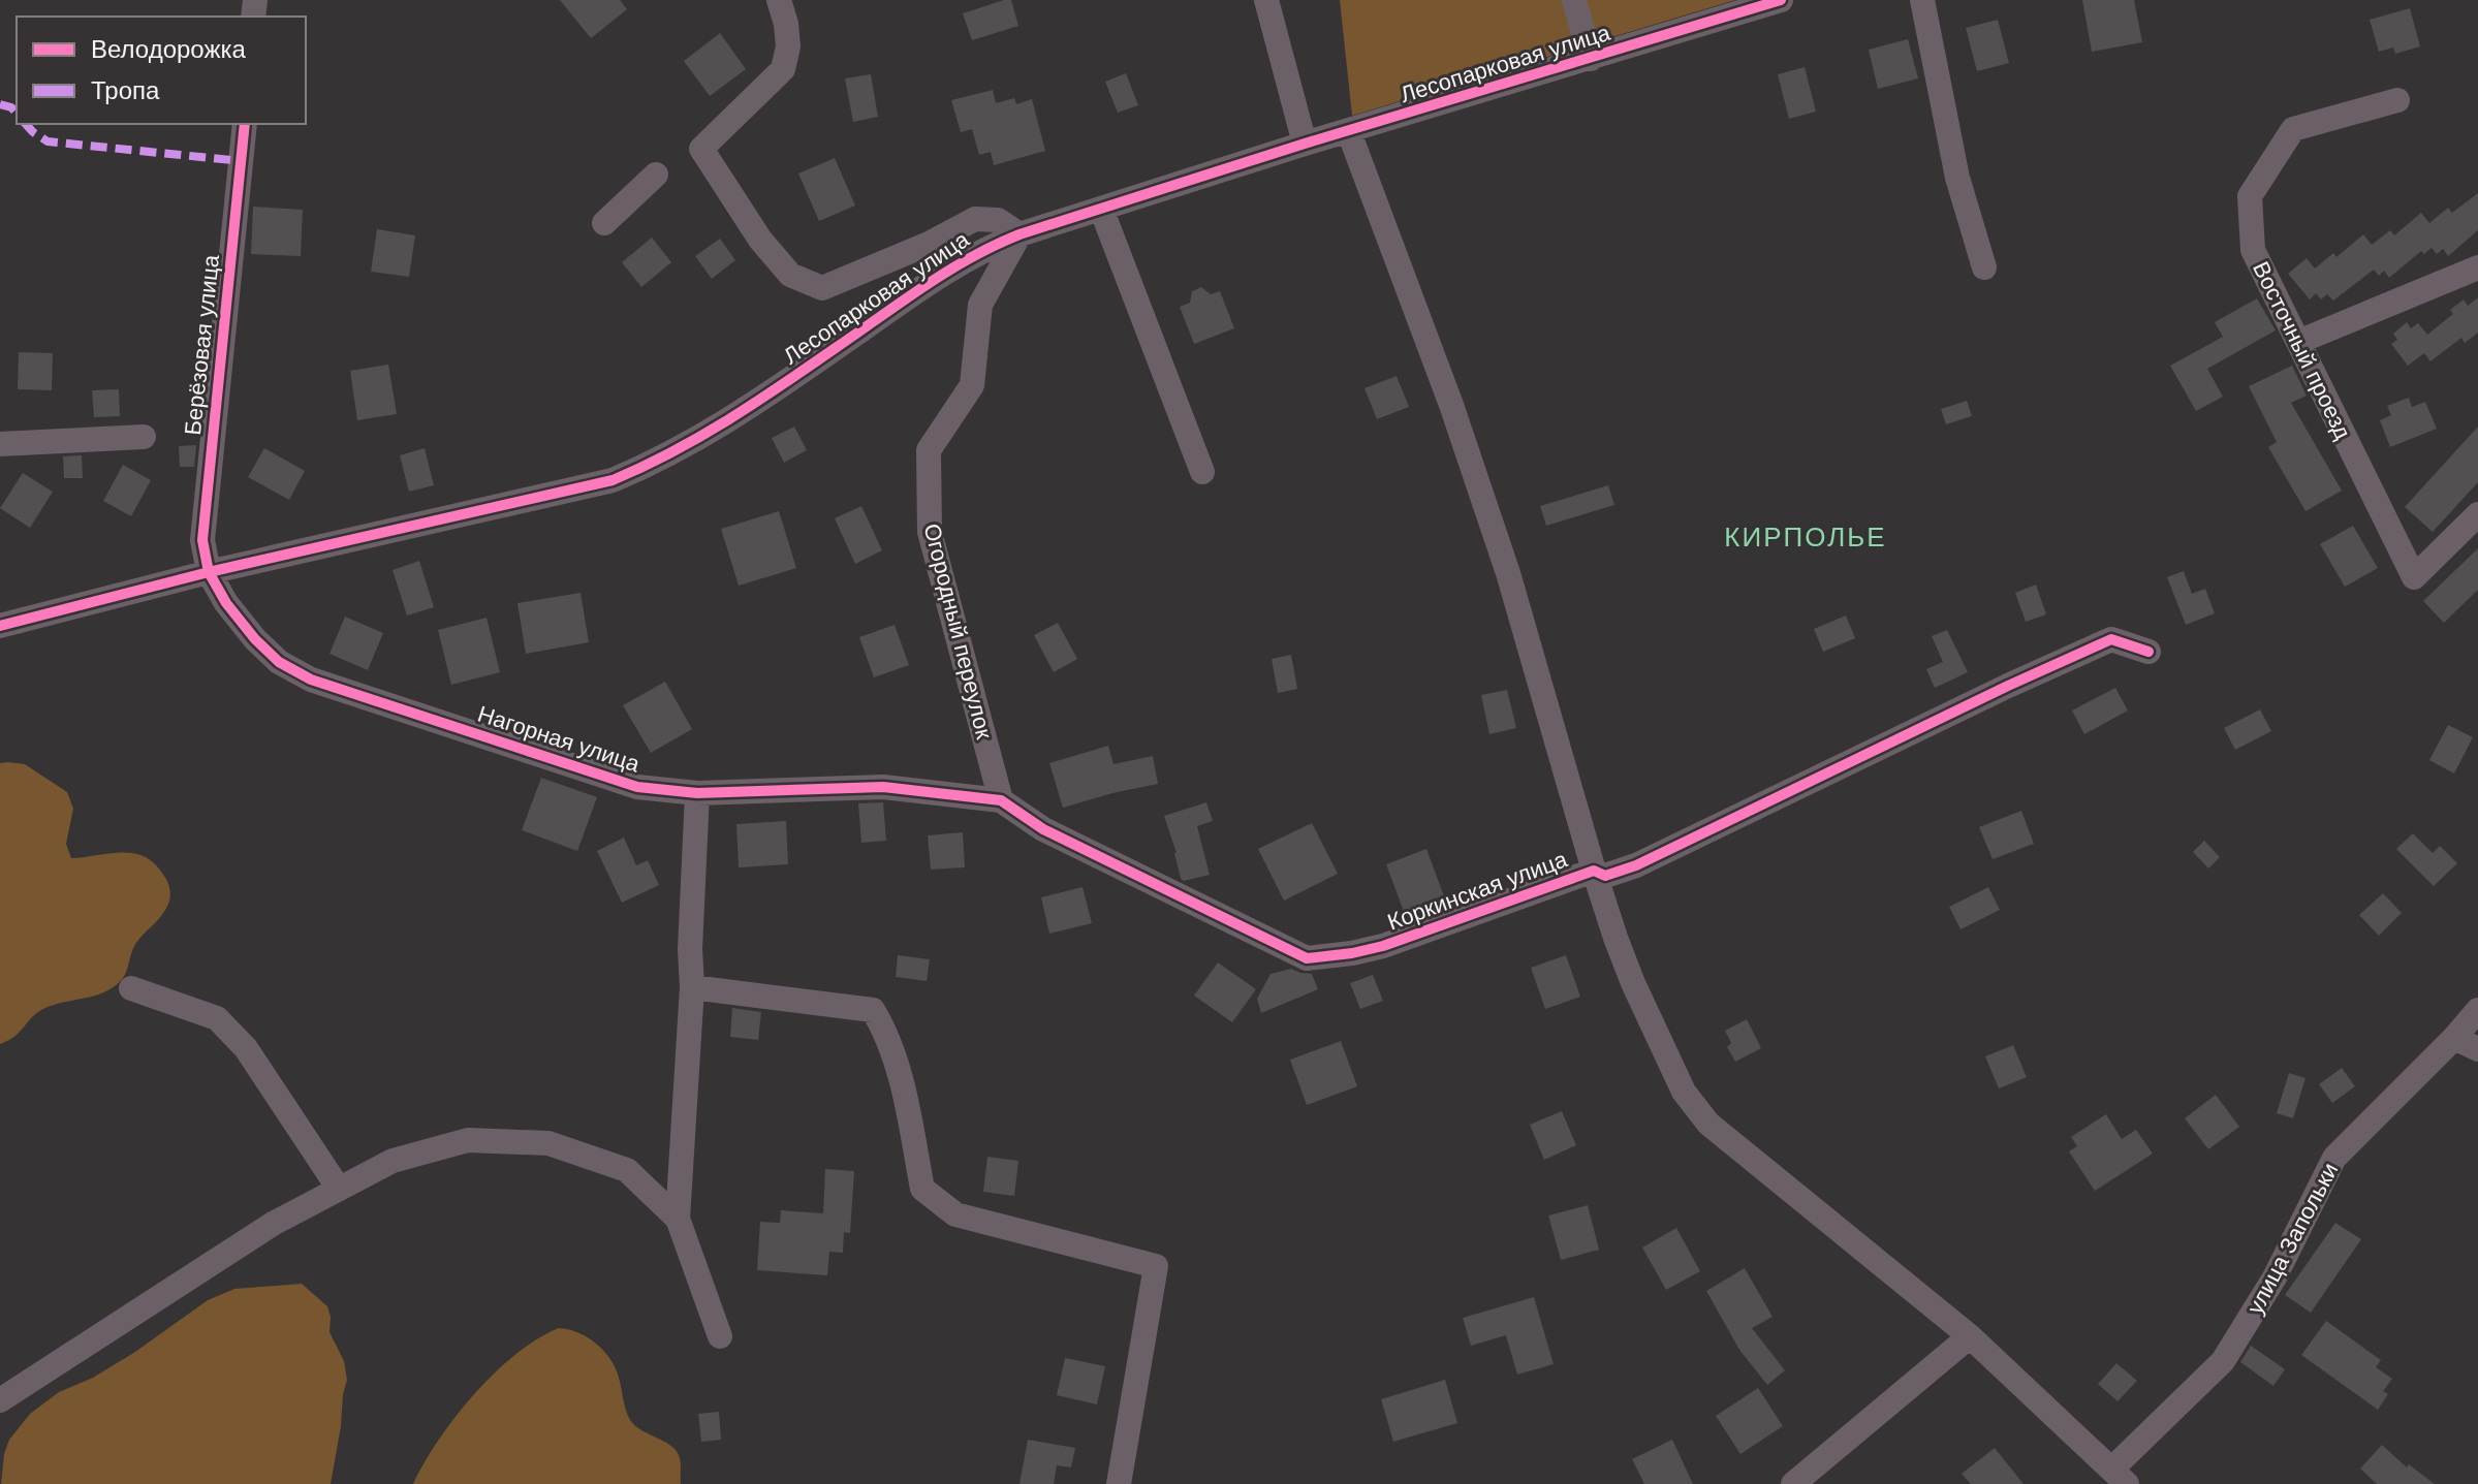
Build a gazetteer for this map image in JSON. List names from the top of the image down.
{
  "streets": {
    "street": [
      "Лесопарковая улица",
      "Берёзовая улица",
      "Восточный проезд",
      "Огородный переулок",
      "Нагорная улица",
      "Коркинская улица",
      "улица Запольки"
    ]
  },
  "crossings": [
    ["Лесопарковая улица", "Берёзовая улица"],
    ["Лесопарковая улица", "Огородный переулок"],
    ["Лесопарковая улица", "Нагорная улица"],
    ["Берёзовая улица", "Нагорная улица"],
    ["Огородный переулок", "Нагорная улица"],
    ["Огородный переулок", "Коркинская улица"],
    ["Нагорная улица", "Коркинская улица"]
  ],
  "districts": ["КИРПОЛЬЕ"],
  "legend": ["Велодорожка", "Тропа"]
}
